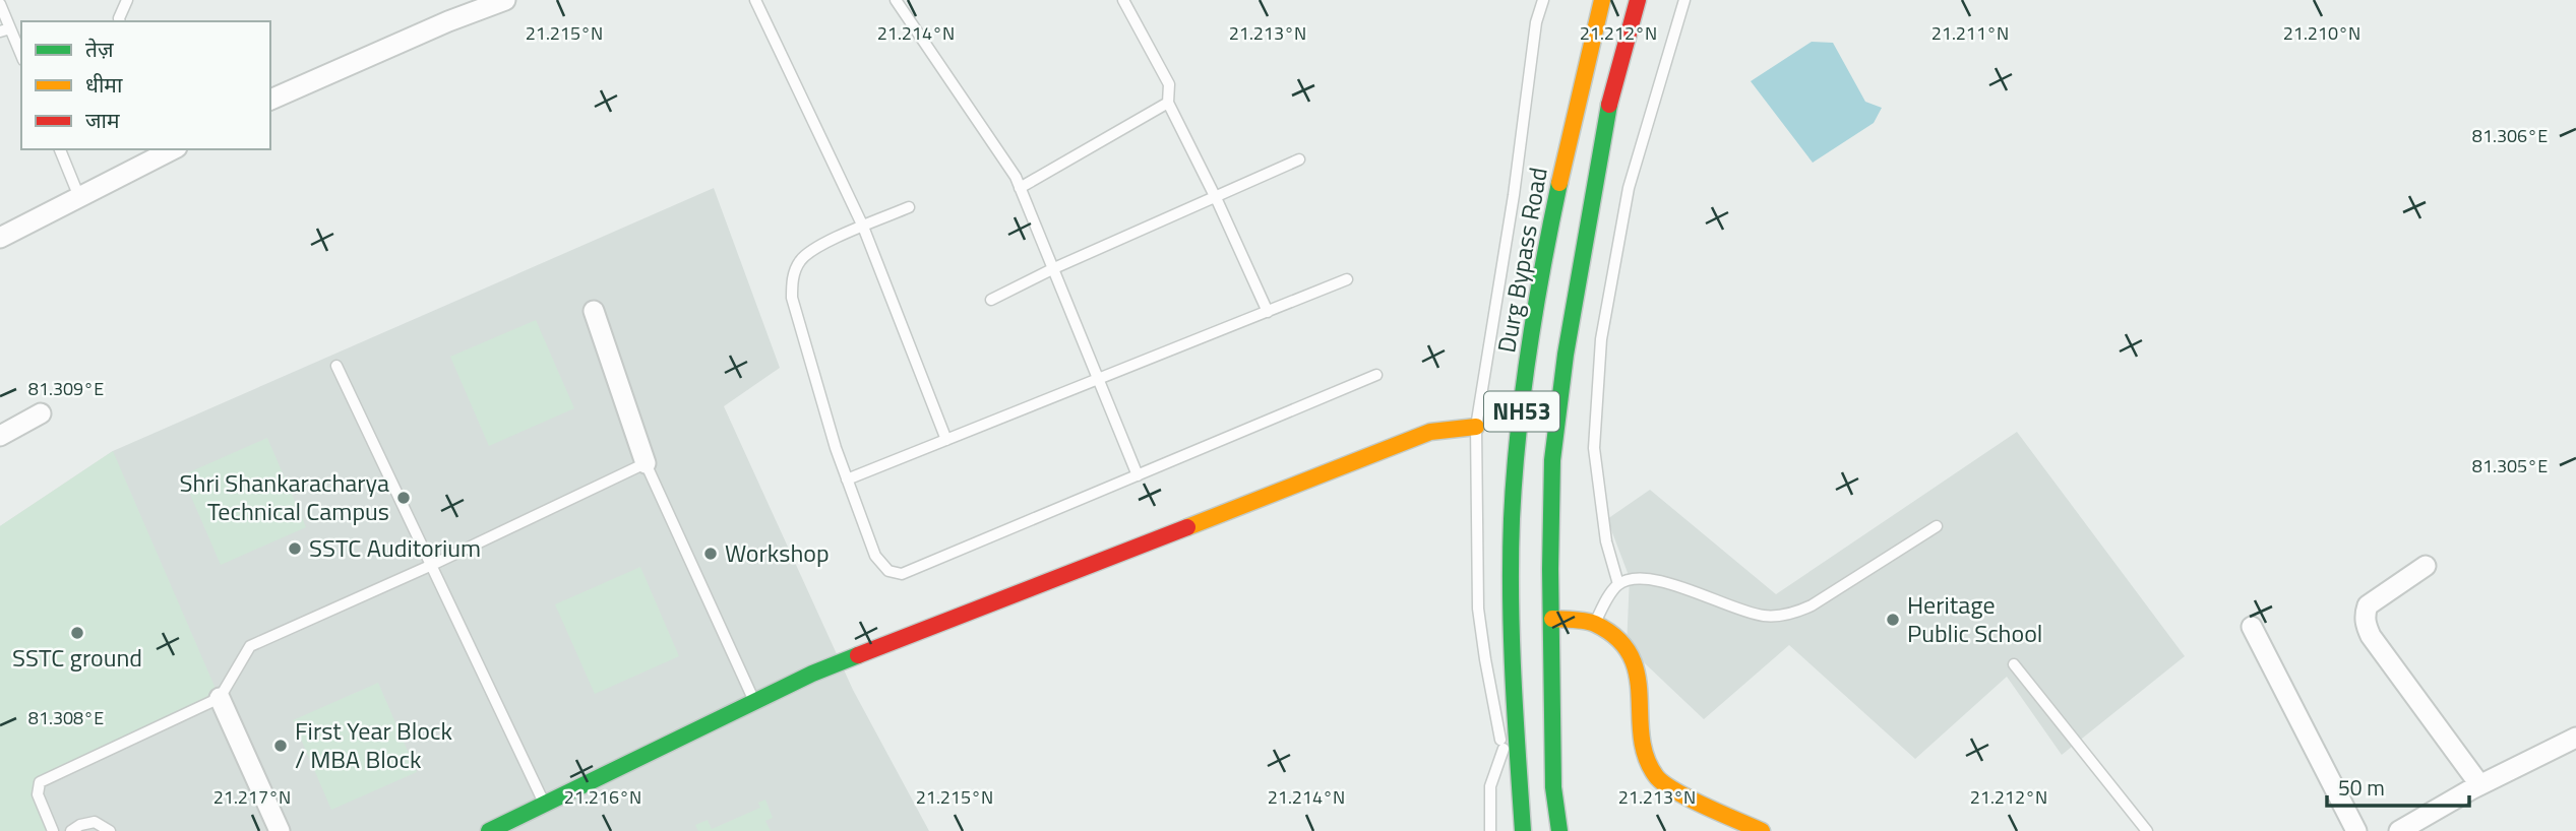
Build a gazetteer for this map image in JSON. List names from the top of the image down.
{
  "streets": {
    "main road": ["Durg Bypass Road", "NH53"]
  },
  "places": [
    "Shri Shankaracharya Technical Campus",
    "SSTC Auditorium",
    "Workshop",
    "Heritage Public School",
    "SSTC ground",
    "First Year Block / MBA Block"
  ],
  "legend": ["तेज़", "धीमा", "जाम"],
  "scale_bar": "50 m",
  "coordinates": [
    "21.212°N",
    "21.211°N",
    "21.215°N",
    "21.214°N",
    "21.213°N",
    "21.210°N",
    "81.306°E",
    "81.309°E",
    "81.305°E",
    "81.308°E",
    "21.217°N",
    "21.216°N"
  ]
}
